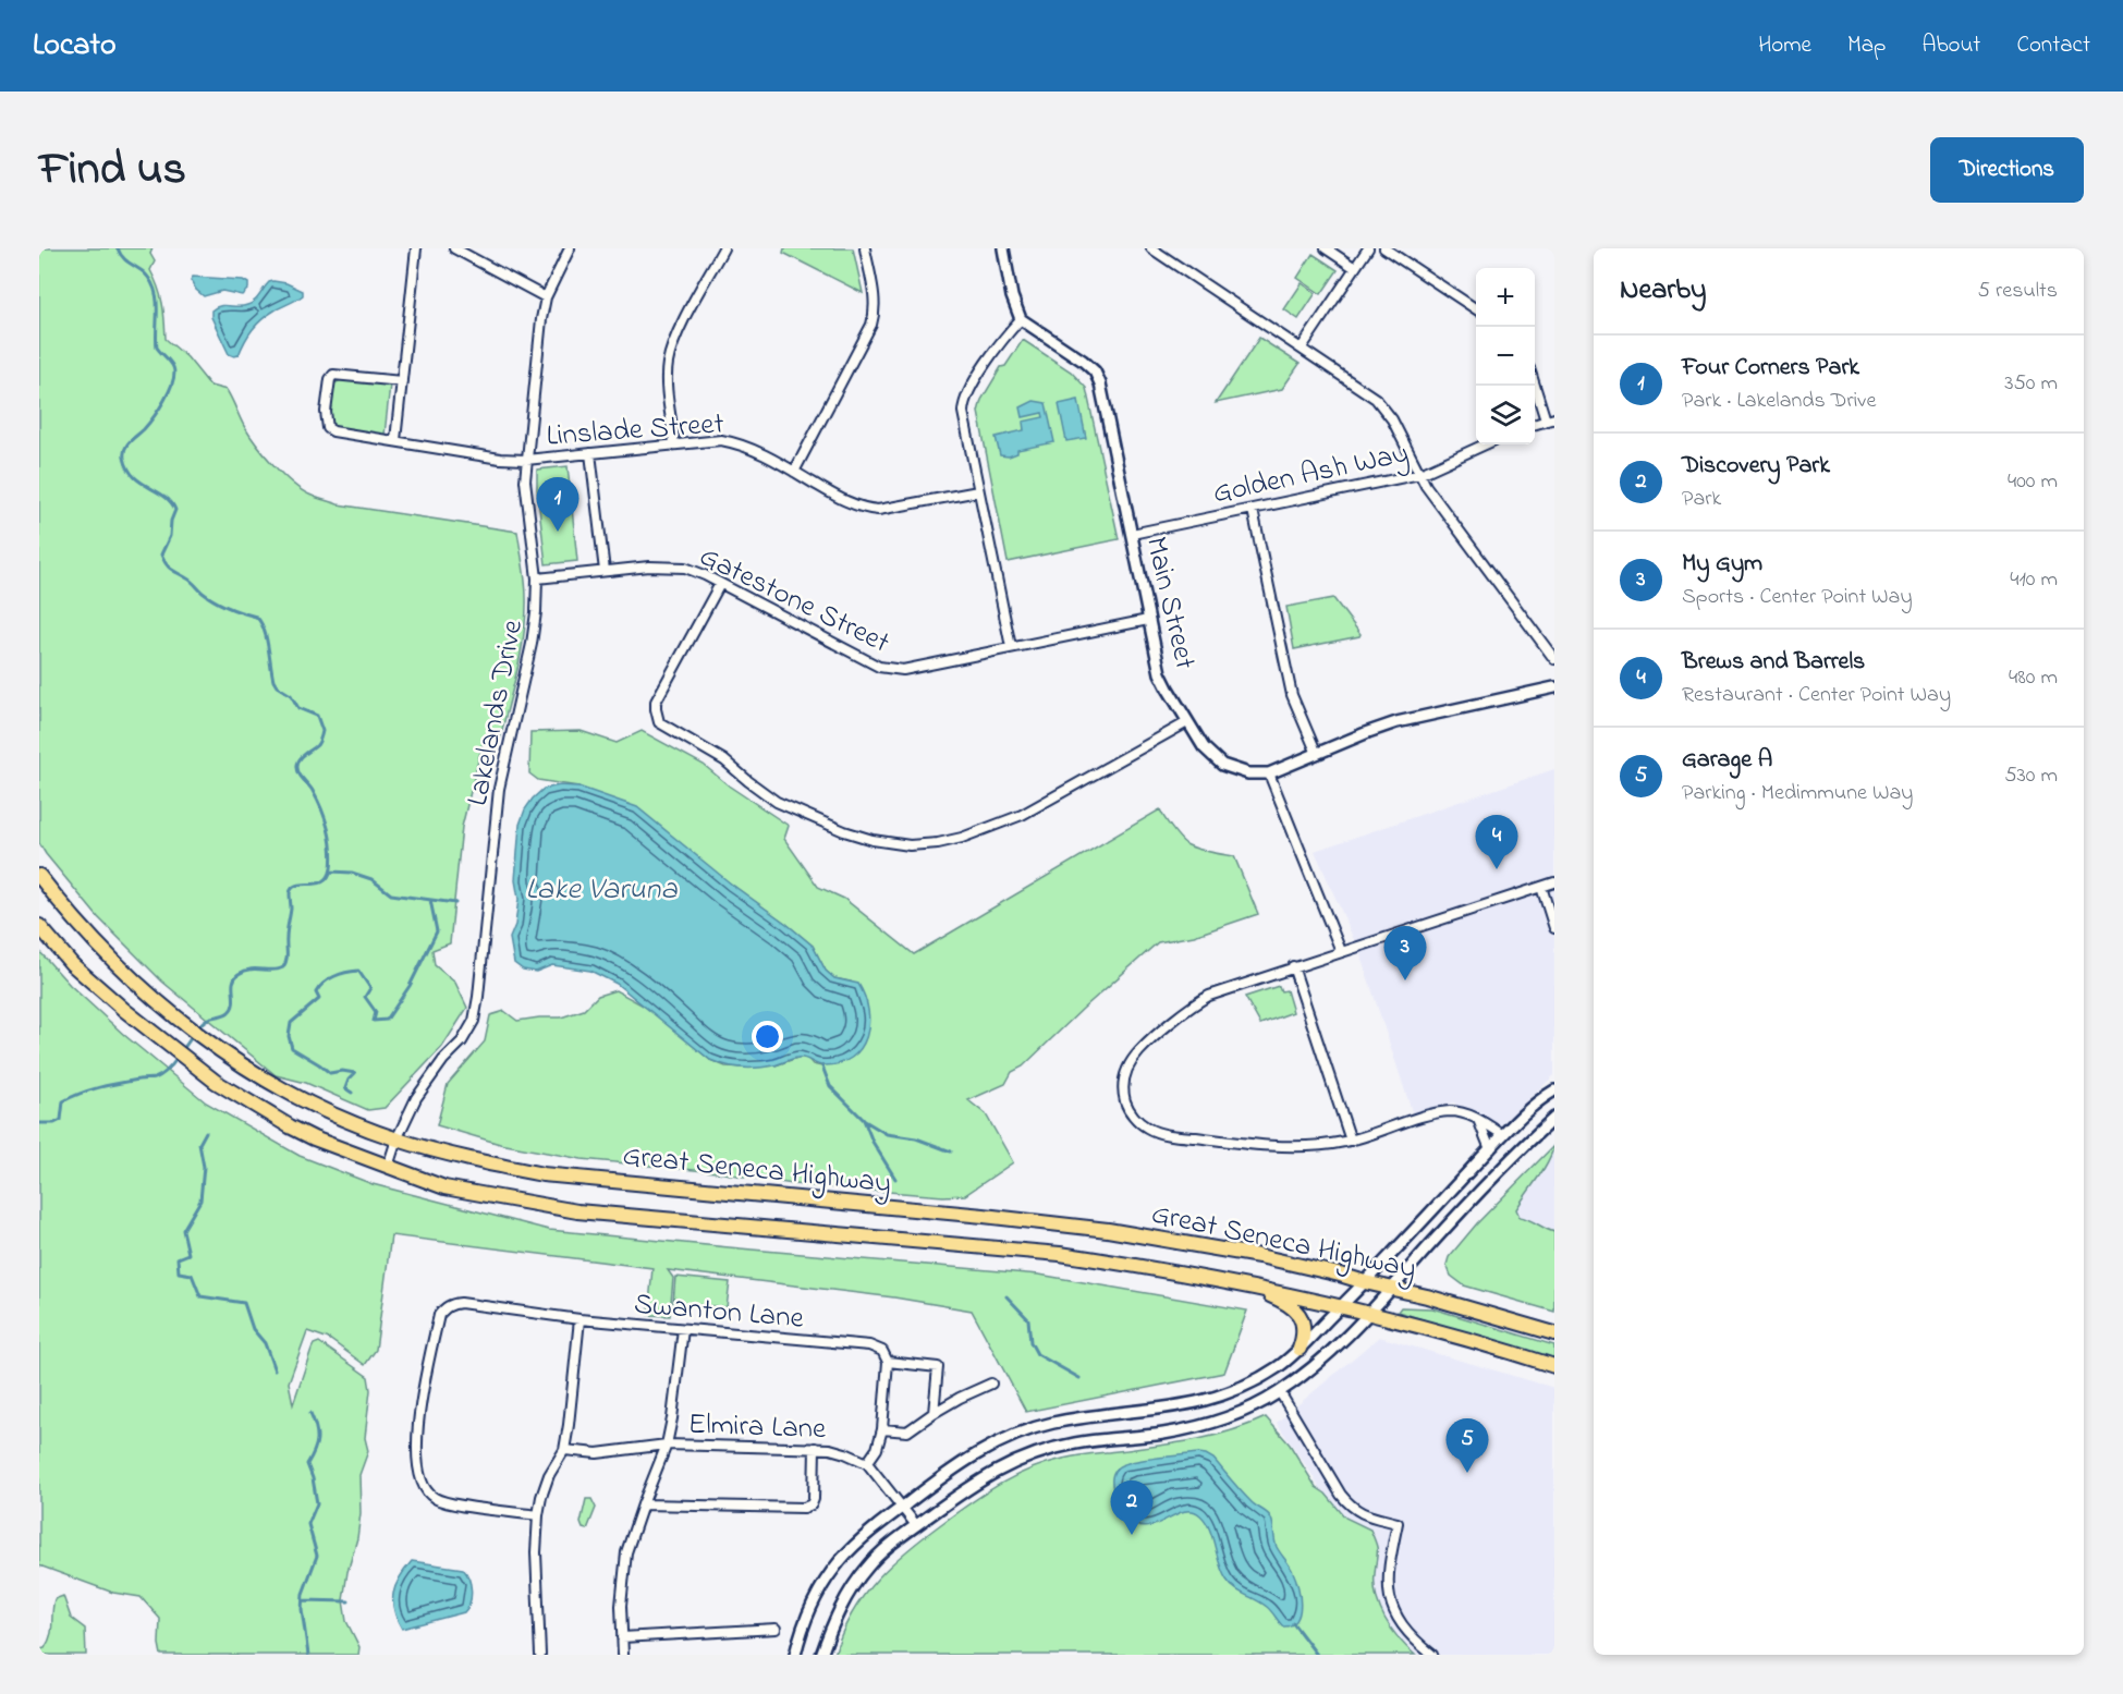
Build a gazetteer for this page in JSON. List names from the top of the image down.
{
  "streets": {
    "main road": ["Great Seneca Highway"],
    "street": [
      "Linslade Street",
      "Golden Ash Way",
      "Gatestone Street",
      "Main Street",
      "Lakelands Drive",
      "Swanton Lane",
      "Elmira Lane"
    ]
  },
  "crossings": [
    ["Linslade Street", "Lakelands Drive"],
    ["Golden Ash Way", "Main Street"],
    ["Gatestone Street", "Main Street"],
    ["Gatestone Street", "Lakelands Drive"],
    ["Lakelands Drive", "Great Seneca Highway"]
  ],
  "water": ["Lake Varuna"],
  "page": {
    "header": "Locato",
    "nav": [
      "Home",
      "Map",
      "About",
      "Contact"
    ],
    "title": "Find us",
    "buttons": "Directions",
    "heading": ["Nearby", "5 results"],
    "map_buttons": ["+", "−"],
    "list": [
      {
        "mark": "1",
        "name": "Four Corners Park",
        "note": "Park · Lakelands Drive",
        "value": "350 m"
      },
      {
        "mark": "2",
        "name": "Discovery Park",
        "note": "Park",
        "value": "400 m"
      },
      {
        "mark": "3",
        "name": "My Gym",
        "note": "Sports · Center Point Way",
        "value": "410 m"
      },
      {
        "mark": "4",
        "name": "Brews and Barrels",
        "note": "Restaurant · Center Point Way",
        "value": "480 m"
      },
      {
        "mark": "5",
        "name": "Garage A",
        "note": "Parking · Medimmune Way",
        "value": "530 m"
      }
    ],
    "pins": [
      "1",
      "4",
      "3",
      "5",
      "2"
    ]
  }
}
